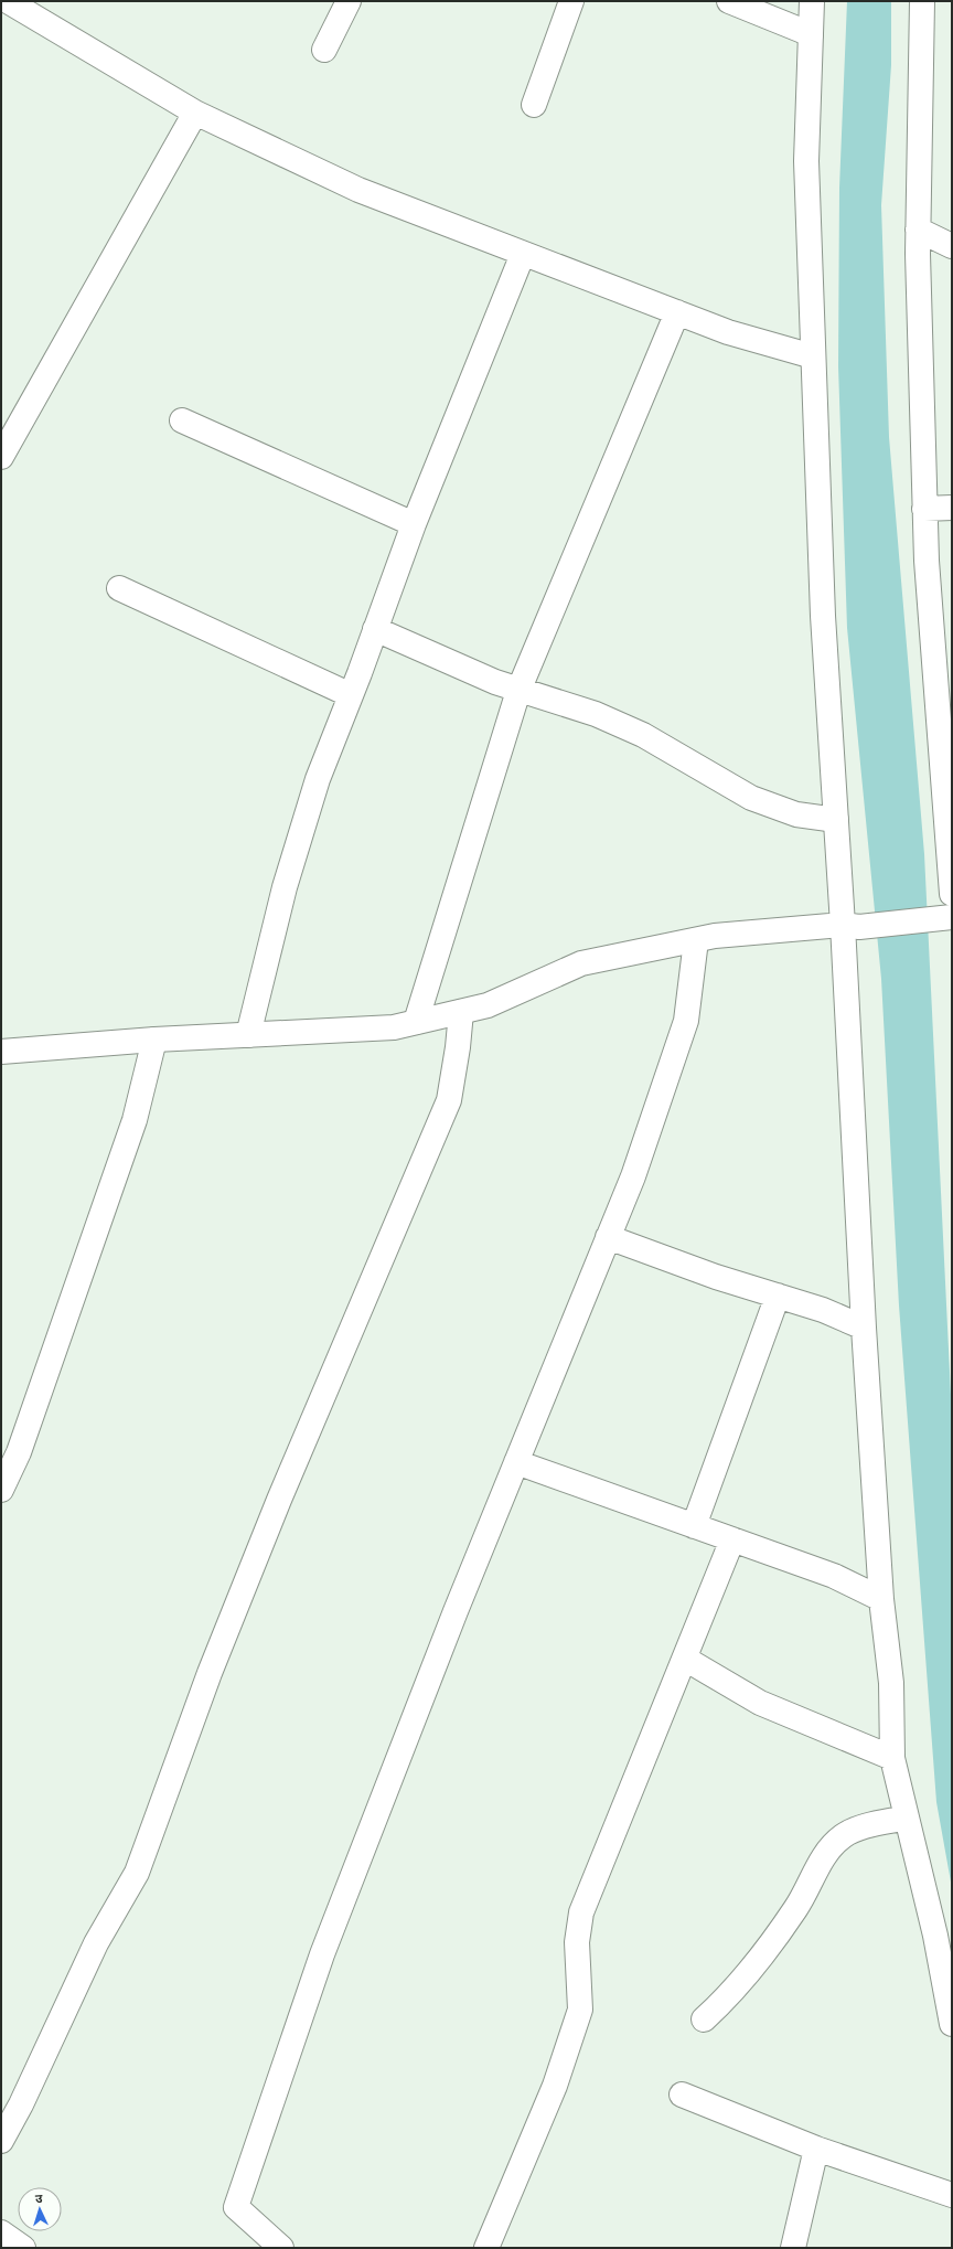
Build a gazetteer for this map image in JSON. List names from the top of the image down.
{
  "north": "top"
}
